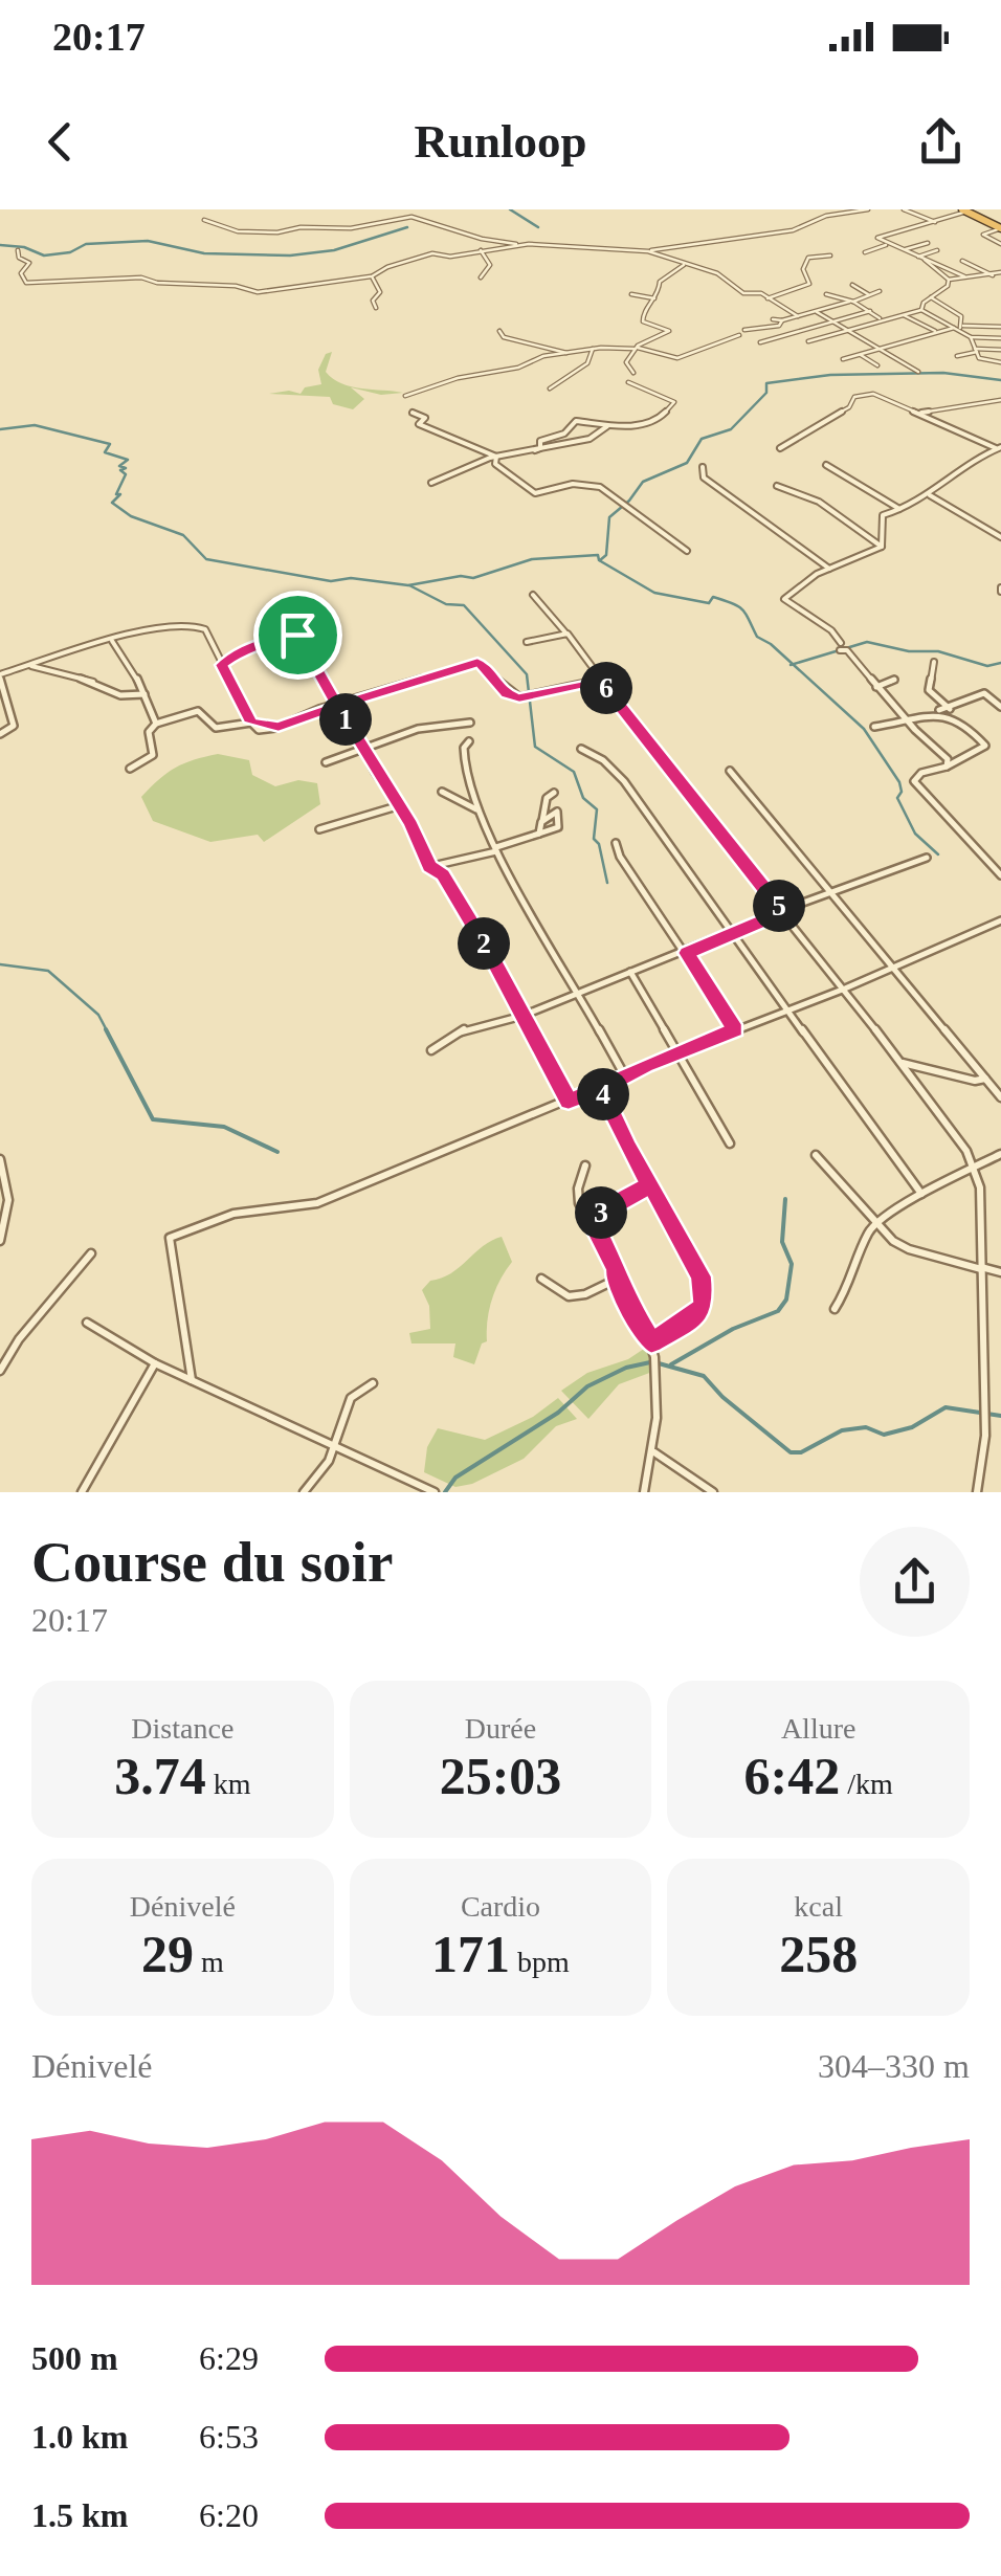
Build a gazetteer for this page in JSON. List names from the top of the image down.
{
  "page": {
    "status": "20:17",
    "header": "Runloop",
    "pins": [
      "6",
      "1",
      "5",
      "2",
      "4",
      "3"
    ],
    "heading": ["Course du soir", "20:17"],
    "stats": [
      ["Distance", "3.74 km"],
      ["Durée", "25:03"],
      ["Allure", "6:42 /km"],
      ["Dénivelé", "29 m"],
      ["Cardio", "171 bpm"],
      ["kcal", "258"]
    ],
    "chart": ["Dénivelé", "304–330 m"],
    "list": [
      {
        "name": "500 m",
        "note": "6:29"
      },
      {
        "name": "1.0 km",
        "note": "6:53"
      },
      {
        "name": "1.5 km",
        "note": "6:20"
      }
    ]
  }
}
